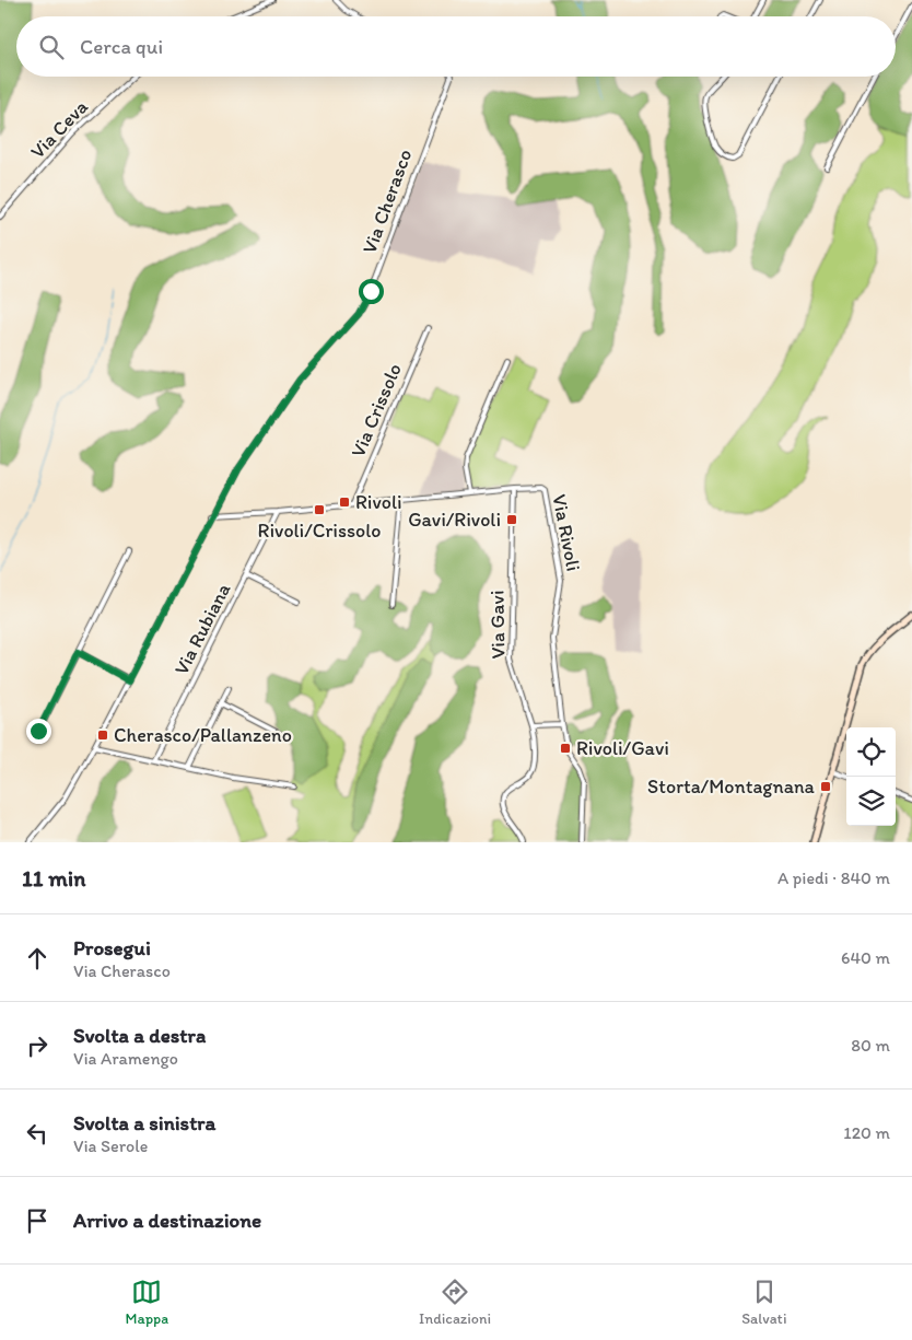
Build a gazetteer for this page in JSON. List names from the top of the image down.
{
  "streets": {
    "street": [
      "Via Ceva",
      "Via Cherasco",
      "Via Crissolo",
      "Via Rivoli",
      "Via Gavi",
      "Via Rubiana"
    ]
  },
  "crossings": [
    ["Via Cherasco", "Via Rivoli"],
    ["Via Crissolo", "Via Rivoli"],
    ["Via Rivoli", "Via Gavi"],
    ["Via Rivoli", "Via Rubiana"]
  ],
  "places": {
    "transit": [
      "Rivoli",
      "Rivoli/Crissolo",
      "Gavi/Rivoli",
      "Cherasco/Pallanzeno",
      "Rivoli/Gavi",
      "Storta/Montagnana"
    ]
  },
  "page": {
    "search": "Cerca qui",
    "heading": ["11 min", "A piedi · 840 m"],
    "list": [
      ["Prosegui", "Via Cherasco", "640 m"],
      ["Svolta a destra", "Via Aramengo", "80 m"],
      ["Svolta a sinistra", "Via Serole", "120 m"],
      "Arrivo a destinazione"
    ],
    "nav": ["Mappa", "Indicazioni", "Salvati"]
  }
}
